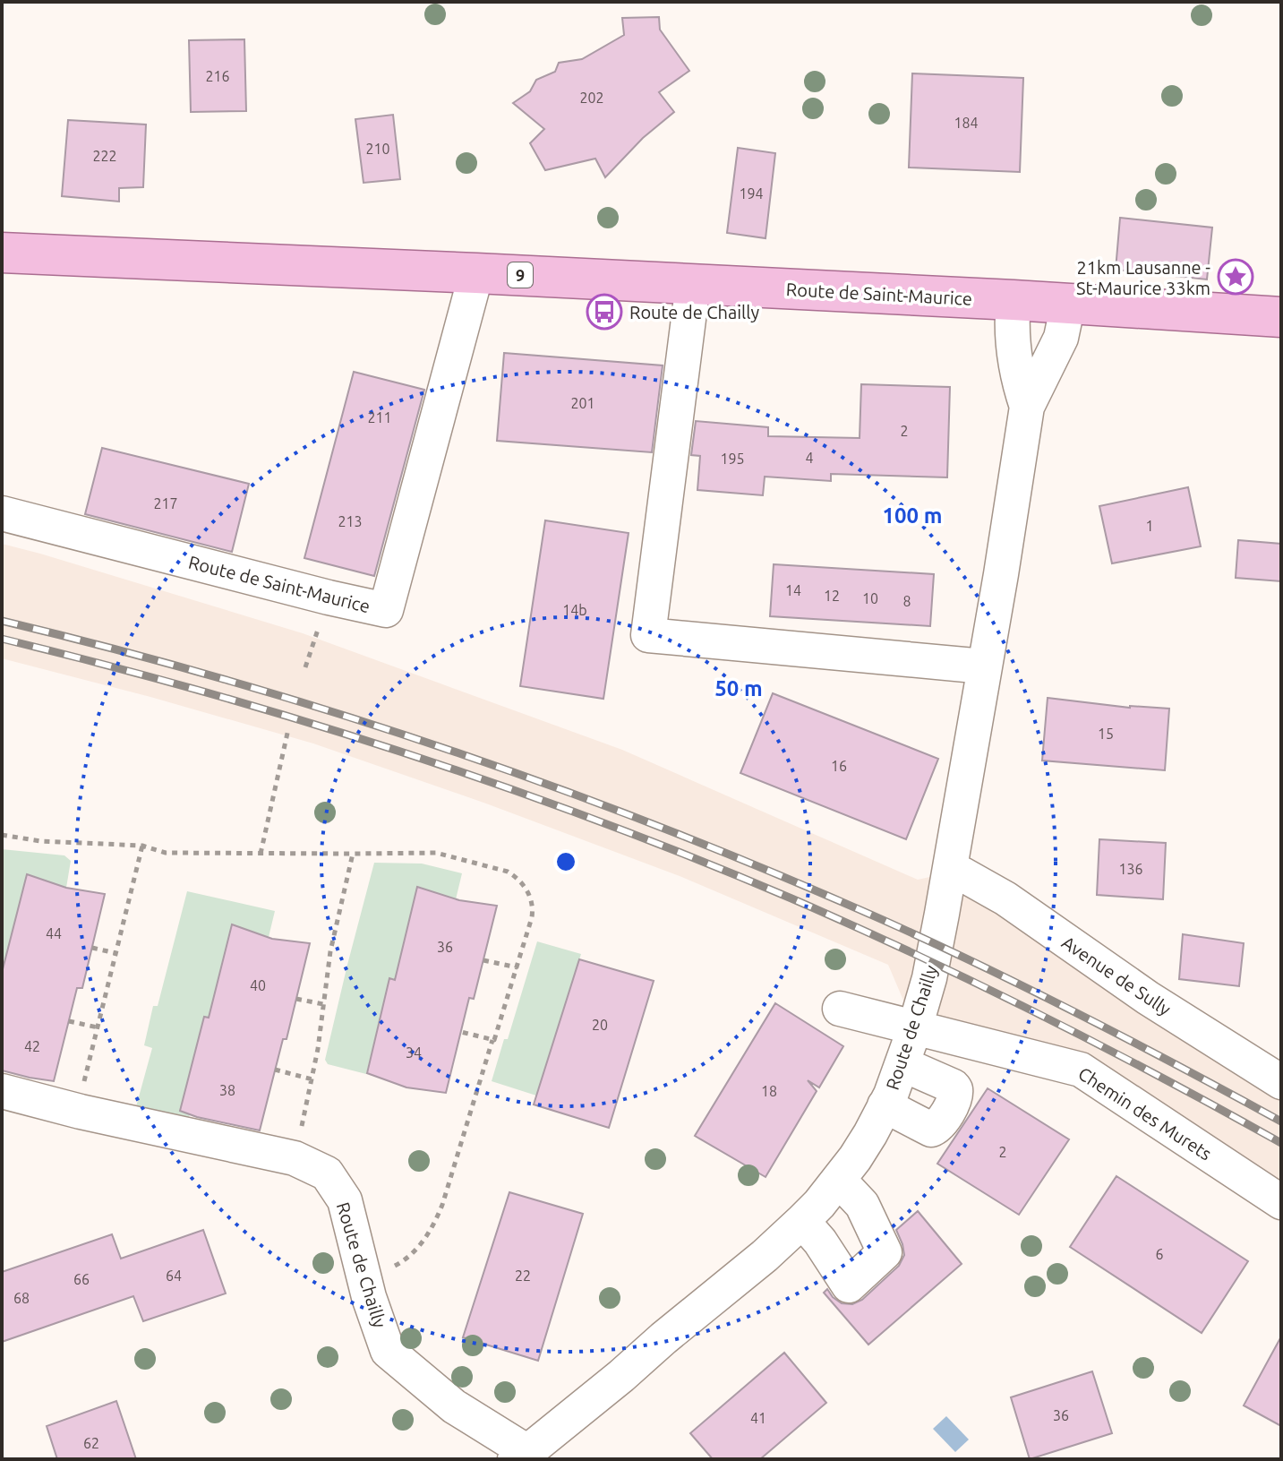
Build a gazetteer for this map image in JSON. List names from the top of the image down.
{
  "streets": {
    "main road": ["9", "Route de Saint-Maurice"],
    "street": ["Avenue de Sully", "Route de Chailly", "Chemin des Murets"]
  },
  "crossings": [
    ["Route de Saint-Maurice", "Route de Chailly"],
    ["Avenue de Sully", "Route de Chailly"],
    ["Route de Chailly", "Chemin des Murets"]
  ],
  "places": {
    "place": ["21km Lausanne - St-Maurice 33km"],
    "bus stop": ["Route de Chailly"]
  },
  "house_numbers": [
    "216",
    "202",
    "184",
    "210",
    "222",
    "194",
    "201",
    "211",
    "2",
    "4",
    "195",
    "217",
    "213",
    "1",
    "14",
    "12",
    "10",
    "8",
    "14b",
    "15",
    "16",
    "136",
    "44",
    "36",
    "40",
    "20",
    "42",
    "34",
    "38",
    "18",
    "2",
    "6",
    "64",
    "22",
    "66",
    "68",
    "36",
    "41",
    "62"
  ],
  "rings": ["100 m", "50 m"]
}
